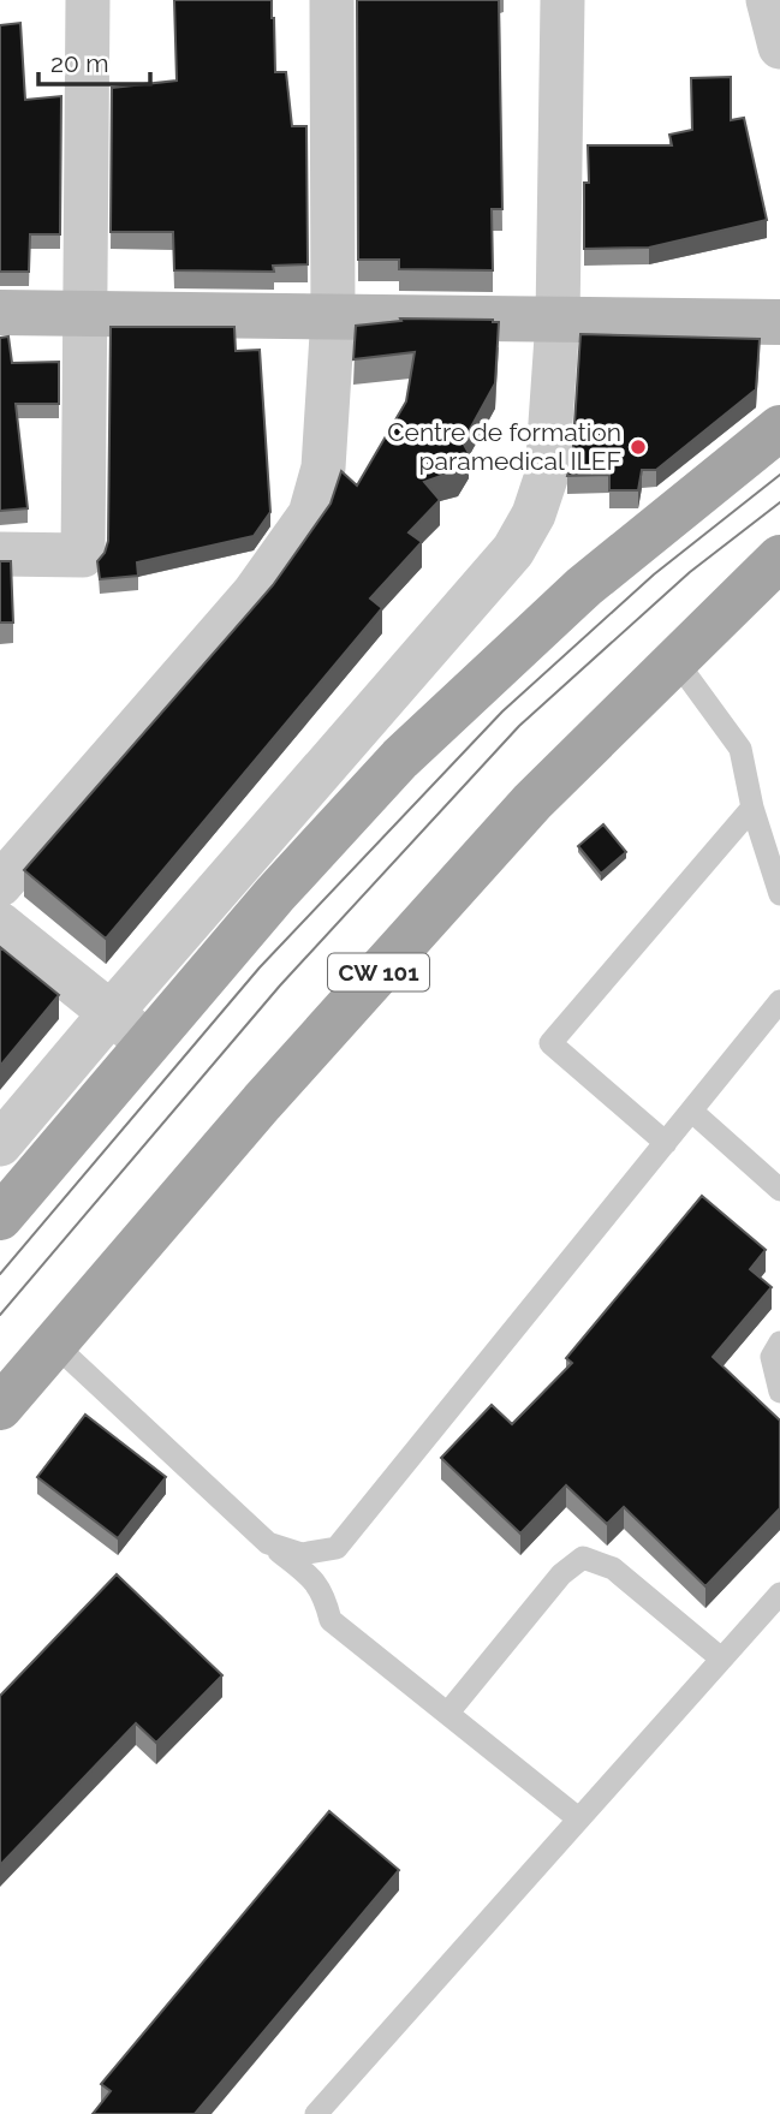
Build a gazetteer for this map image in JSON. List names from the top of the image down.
{
  "streets": {
    "main road": ["CW 101"]
  },
  "places": ["Centre de formation paramedical ILEF"],
  "scale_bar": "20 m"
}
